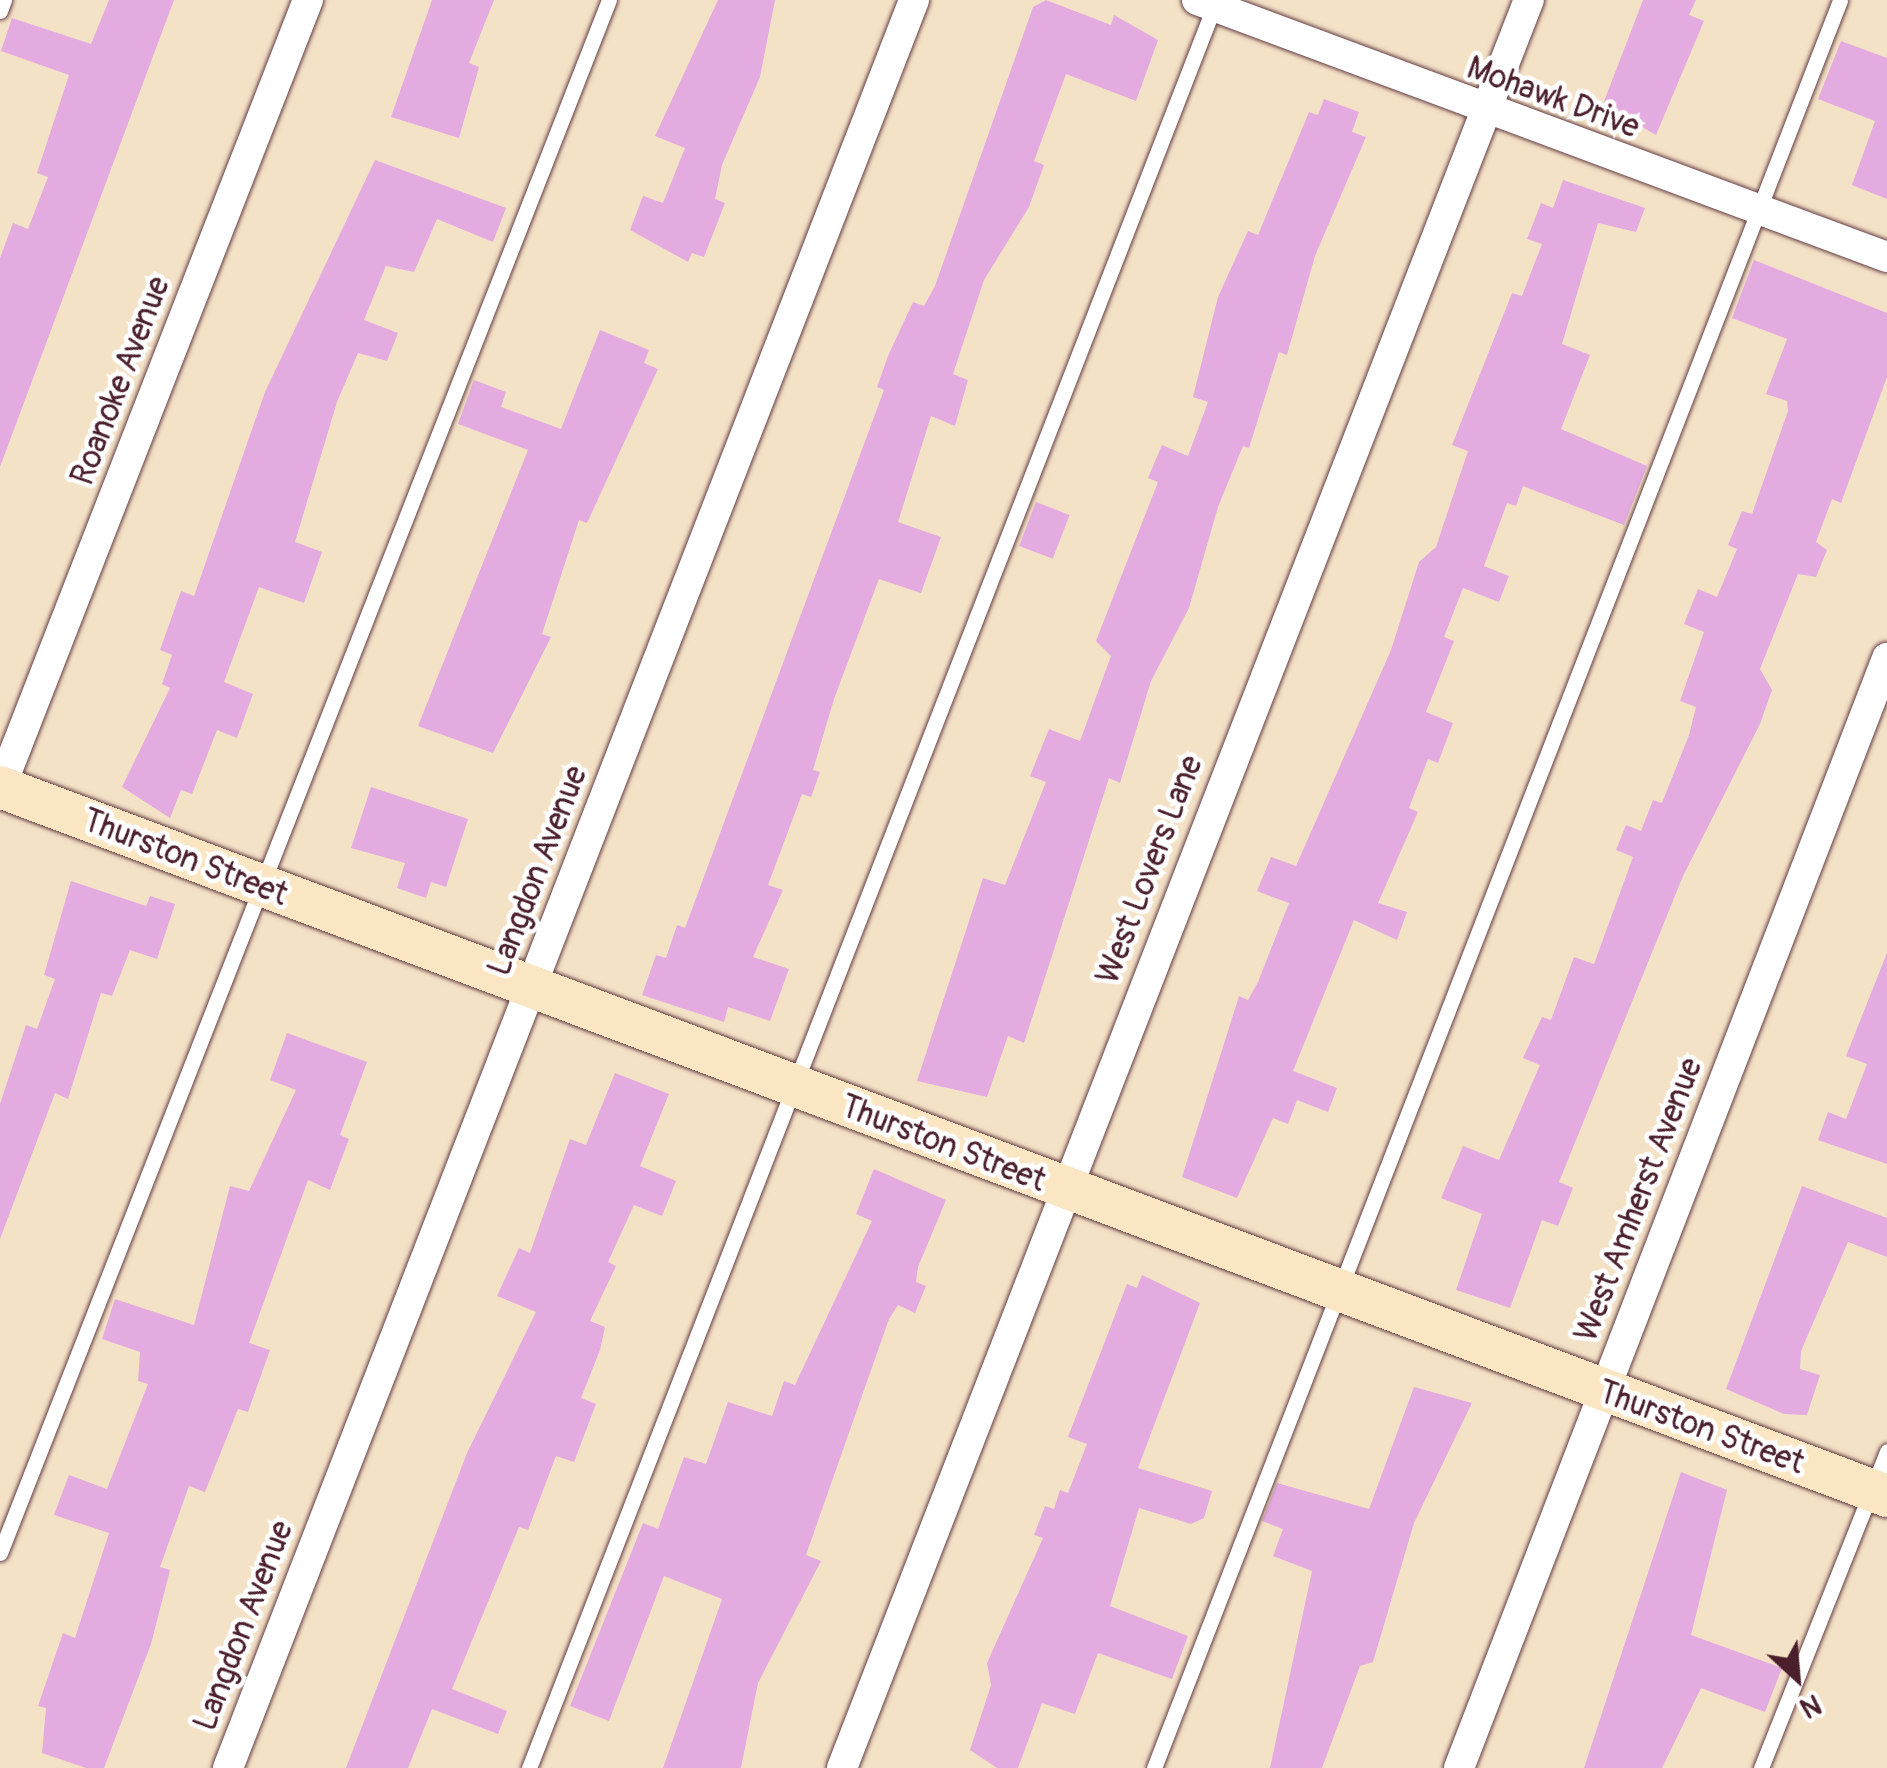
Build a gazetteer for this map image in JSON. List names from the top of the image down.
{
  "streets": {
    "street": [
      "Mohawk Drive",
      "Roanoke Avenue",
      "Thurston Street",
      "West Lovers Lane",
      "Langdon Avenue",
      "West Amherst Avenue"
    ]
  },
  "crossings": [
    ["Mohawk Drive", "West Lovers Lane"],
    ["Roanoke Avenue", "Thurston Street"],
    ["Thurston Street", "West Lovers Lane"],
    ["Thurston Street", "Langdon Avenue"],
    ["Thurston Street", "West Amherst Avenue"]
  ],
  "north": "bottom right"
}
